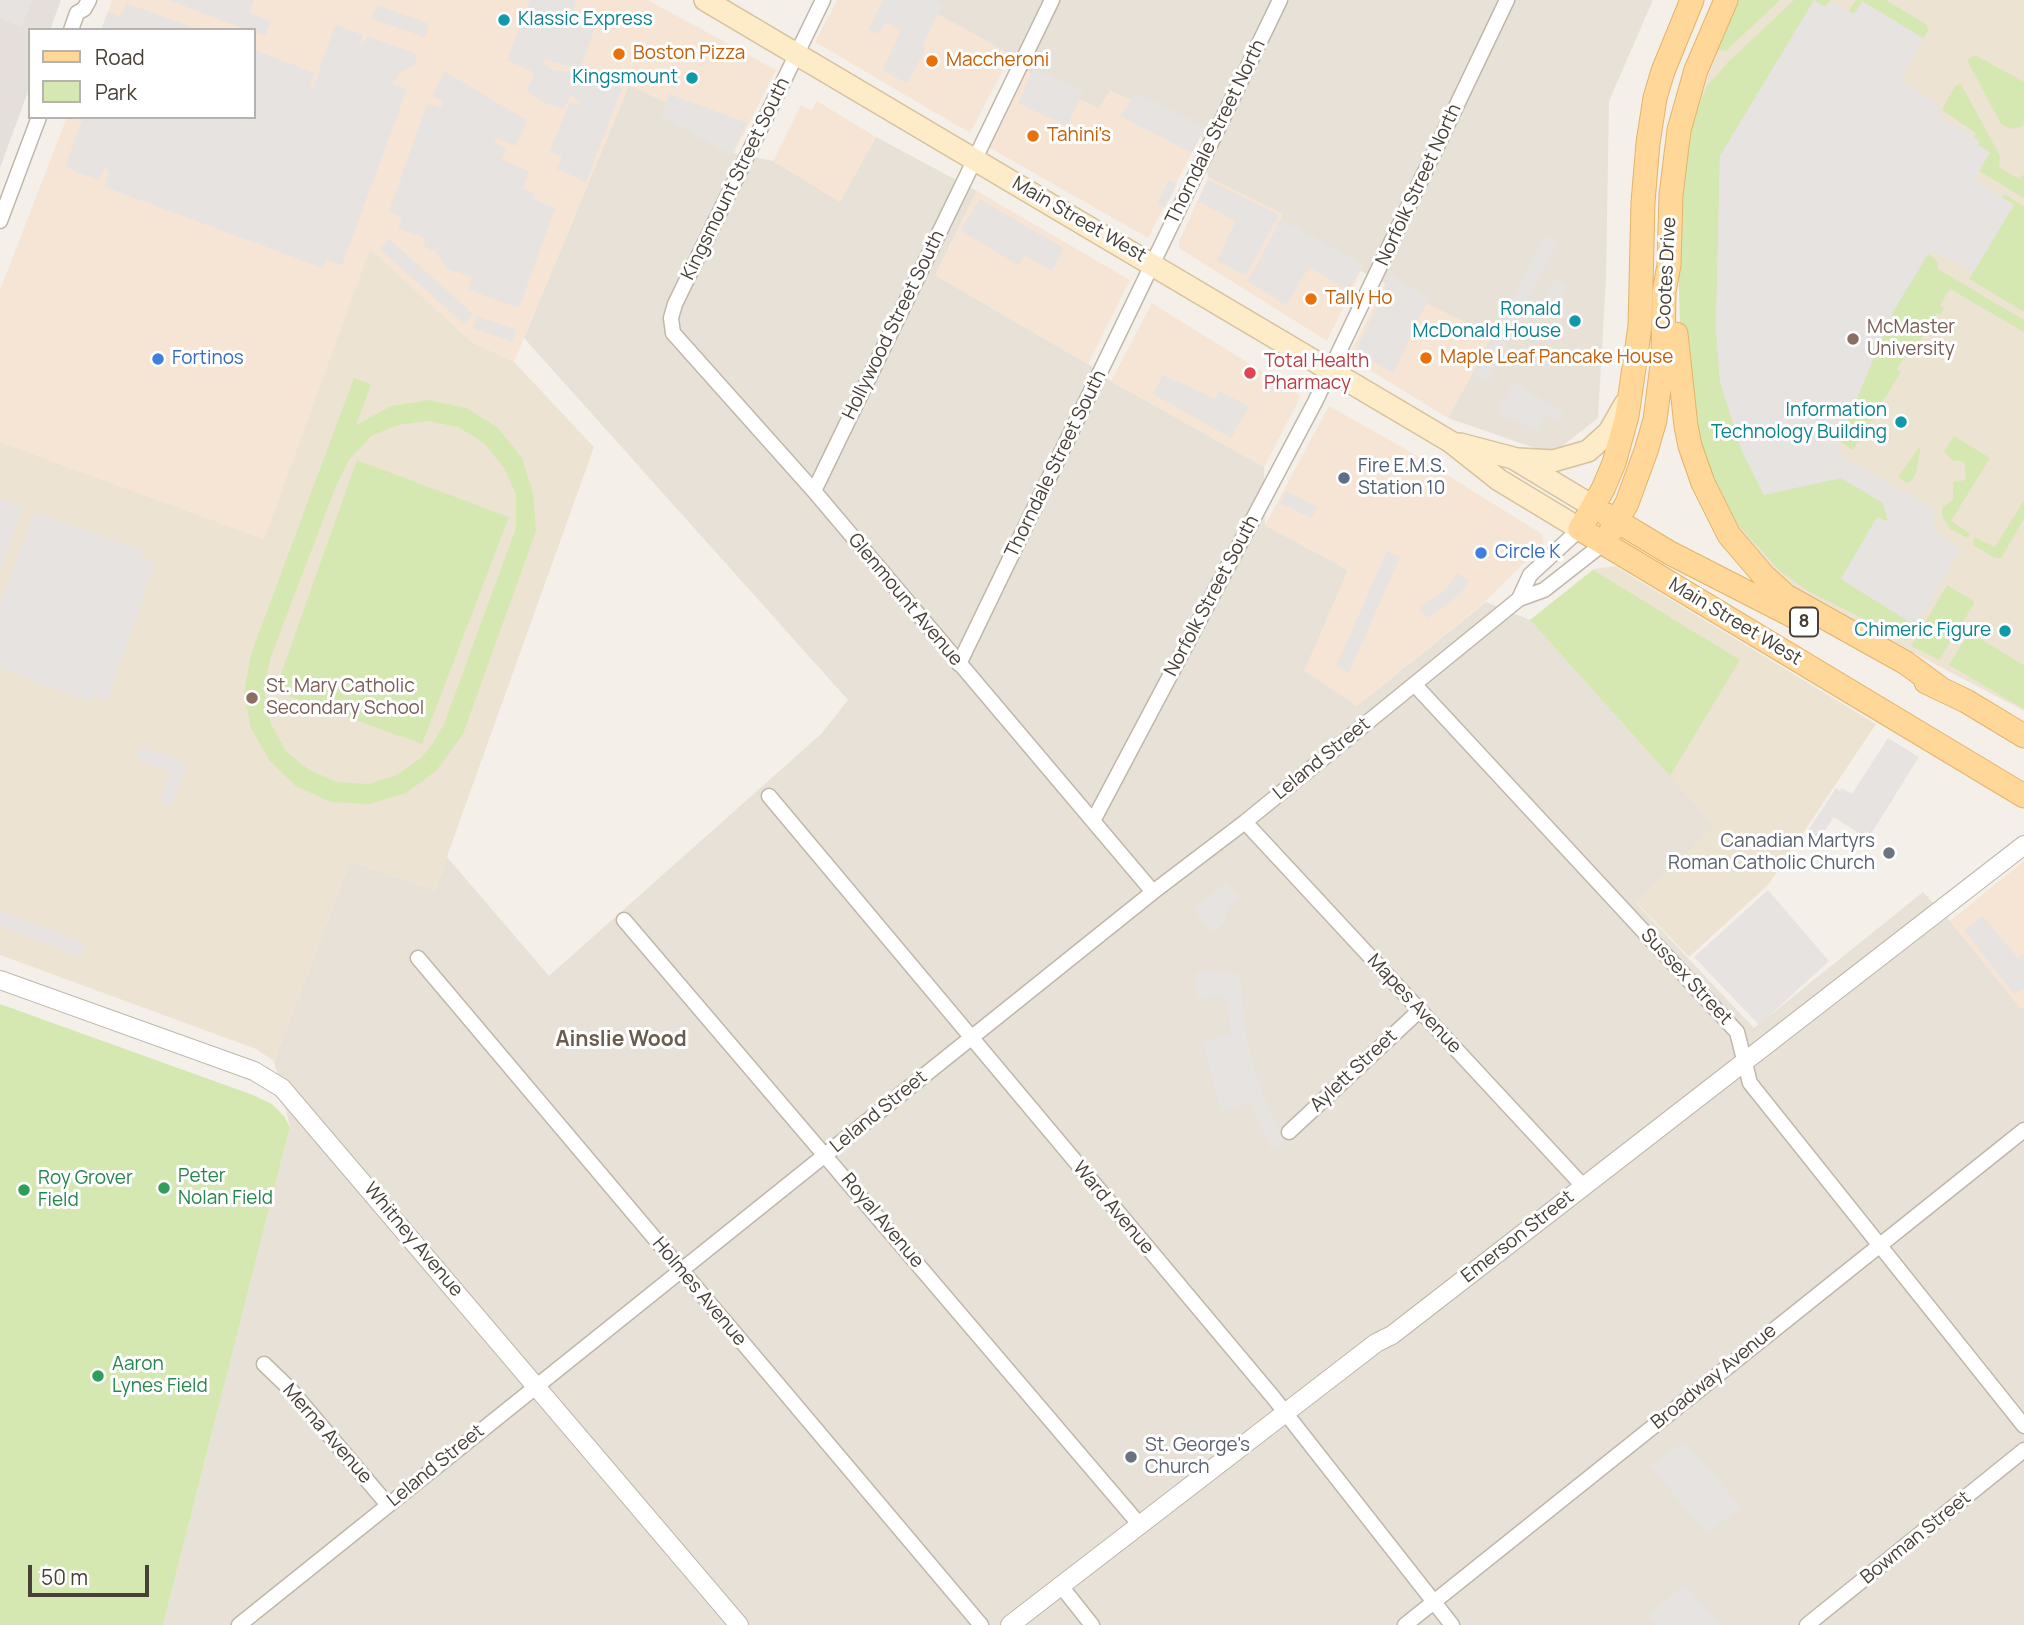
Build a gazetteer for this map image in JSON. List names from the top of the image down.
{
  "streets": {
    "main road": ["Main Street West", "Cootes Drive", "8"],
    "street": [
      "Thorndale Street North",
      "Kingsmount Street South",
      "Norfolk Street North",
      "Hollywood Street South",
      "Thorndale Street South",
      "Norfolk Street South",
      "Glenmount Avenue",
      "Leland Street",
      "Sussex Street",
      "Mapes Avenue",
      "Aylett Street",
      "Ward Avenue",
      "Royal Avenue",
      "Emerson Street",
      "Whitney Avenue",
      "Holmes Avenue",
      "Broadway Avenue",
      "Merna Avenue",
      "Bowman Street"
    ]
  },
  "crossings": [
    ["Thorndale Street North", "Main Street West"],
    ["Thorndale Street North", "Thorndale Street South"],
    ["Kingsmount Street South", "Main Street West"],
    ["Kingsmount Street South", "Glenmount Avenue"],
    ["Norfolk Street North", "Main Street West"],
    ["Norfolk Street North", "Norfolk Street South"],
    ["Main Street West", "Cootes Drive"],
    ["Main Street West", "Hollywood Street South"],
    ["Main Street West", "Thorndale Street South"],
    ["Main Street West", "Norfolk Street South"],
    ["Main Street West", "Leland Street"],
    ["Cootes Drive", "Leland Street"],
    ["Hollywood Street South", "Glenmount Avenue"],
    ["Thorndale Street South", "Glenmount Avenue"],
    ["Norfolk Street South", "Glenmount Avenue"],
    ["Glenmount Avenue", "Leland Street"],
    ["Leland Street", "Sussex Street"],
    ["Leland Street", "Mapes Avenue"],
    ["Leland Street", "Ward Avenue"],
    ["Leland Street", "Royal Avenue"],
    ["Leland Street", "Whitney Avenue"],
    ["Leland Street", "Holmes Avenue"],
    ["Leland Street", "Merna Avenue"],
    ["Sussex Street", "Emerson Street"],
    ["Sussex Street", "Broadway Avenue"],
    ["Mapes Avenue", "Aylett Street"],
    ["Mapes Avenue", "Emerson Street"],
    ["Ward Avenue", "Emerson Street"],
    ["Ward Avenue", "Broadway Avenue"],
    ["Royal Avenue", "Emerson Street"]
  ],
  "districts": ["Ainslie Wood"],
  "places": [
    "Klassic Express",
    "Boston Pizza",
    "Maccheroni",
    "Kingsmount",
    "Tahini's",
    "Tally Ho",
    "Ronald McDonald House",
    "McMaster University",
    "Maple Leaf Pancake House",
    "Fortinos",
    "Total Health Pharmacy",
    "Information Technology Building",
    "Fire E.M.S. Station 10",
    "Circle K",
    "Chimeric Figure",
    "St. Mary Catholic Secondary School",
    "Canadian Martyrs Roman Catholic Church",
    "Peter Nolan Field",
    "Roy Grover Field",
    "Aaron Lynes Field",
    "St. George's Church"
  ],
  "legend": ["Road", "Park"],
  "scale_bar": "50 m"
}
